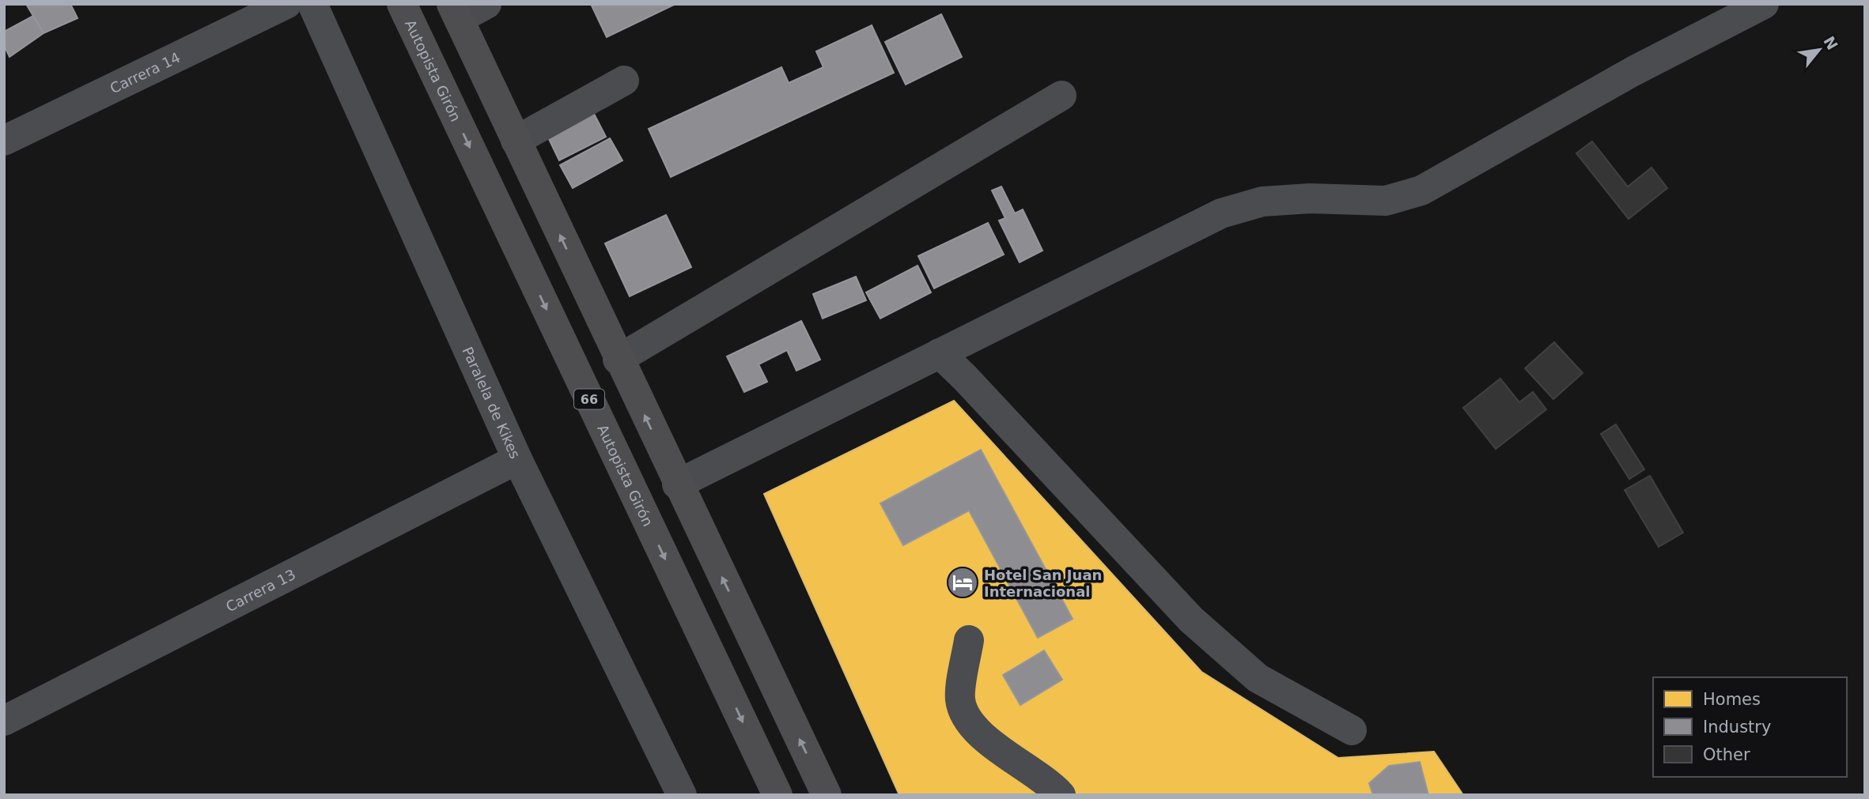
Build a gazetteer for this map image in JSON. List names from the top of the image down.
{
  "streets": {
    "highway": ["Autopista Girón", "66"],
    "street": ["Carrera 14", "Paralela de Kikes", "Carrera 13"]
  },
  "crossings": [
    ["Paralela de Kikes", "Carrera 13"]
  ],
  "places": {
    "hotel": ["Hotel San Juan Internacional"]
  },
  "legend": ["Homes", "Industry", "Other"],
  "north": "top right"
}
